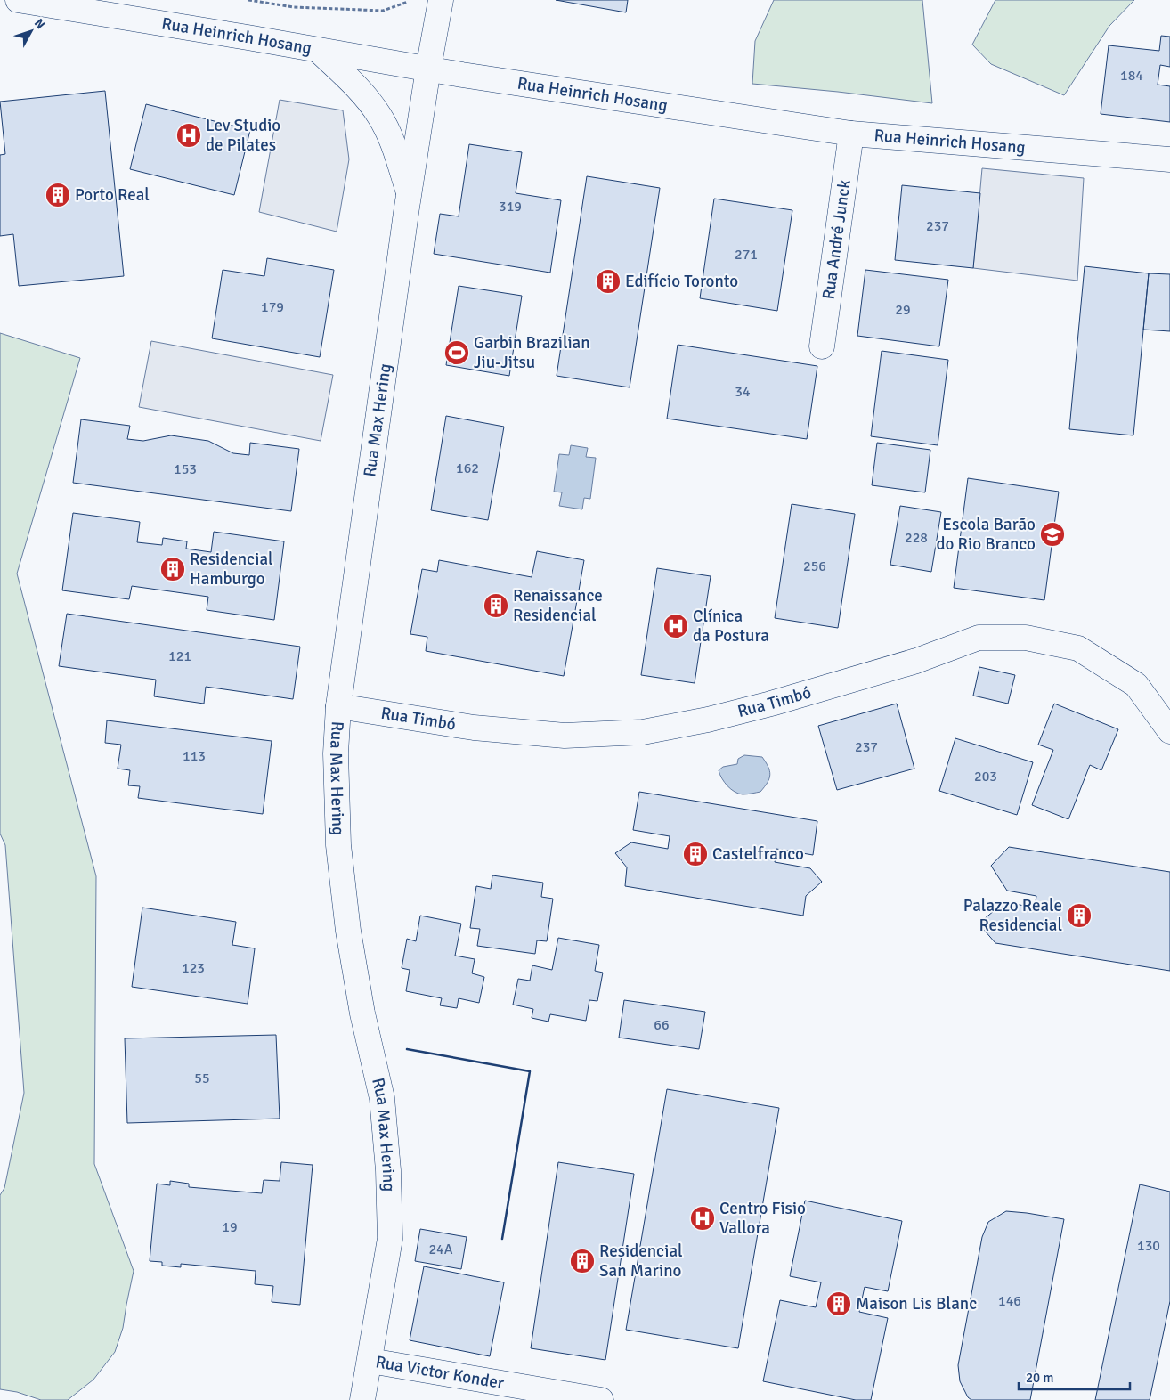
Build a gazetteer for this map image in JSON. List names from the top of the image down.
{
  "streets": {
    "main road": [
      "Rua Heinrich Hosang",
      "Rua André Junck",
      "Rua Max Hering",
      "Rua Timbó",
      "Rua Victor Konder"
    ]
  },
  "crossings": [
    ["Rua Heinrich Hosang", "Rua André Junck"],
    ["Rua Heinrich Hosang", "Rua Max Hering"],
    ["Rua Max Hering", "Rua Timbó"],
    ["Rua Max Hering", "Rua Victor Konder"]
  ],
  "places": {
    "hospital": ["Lev Studio de Pilates", "Clínica da Postura", "Centro Fisio Vallora"],
    "building": [
      "Porto Real",
      "Edifício Toronto",
      "Residencial Hamburgo",
      "Renaissance Residencial",
      "Castelfranco",
      "Palazzo Reale Residencial",
      "Residencial San Marino",
      "Maison Lis Blanc"
    ],
    "sports": ["Garbin Brazilian Jiu-Jitsu"],
    "school or university": ["Escola Barão do Rio Branco"]
  },
  "house_numbers": [
    "184",
    "319",
    "237",
    "271",
    "179",
    "29",
    "34",
    "162",
    "153",
    "228",
    "256",
    "121",
    "237",
    "113",
    "203",
    "123",
    "66",
    "55",
    "19",
    "130",
    "24A",
    "146"
  ],
  "scale_bar": "20 m",
  "north": "top right"
}
